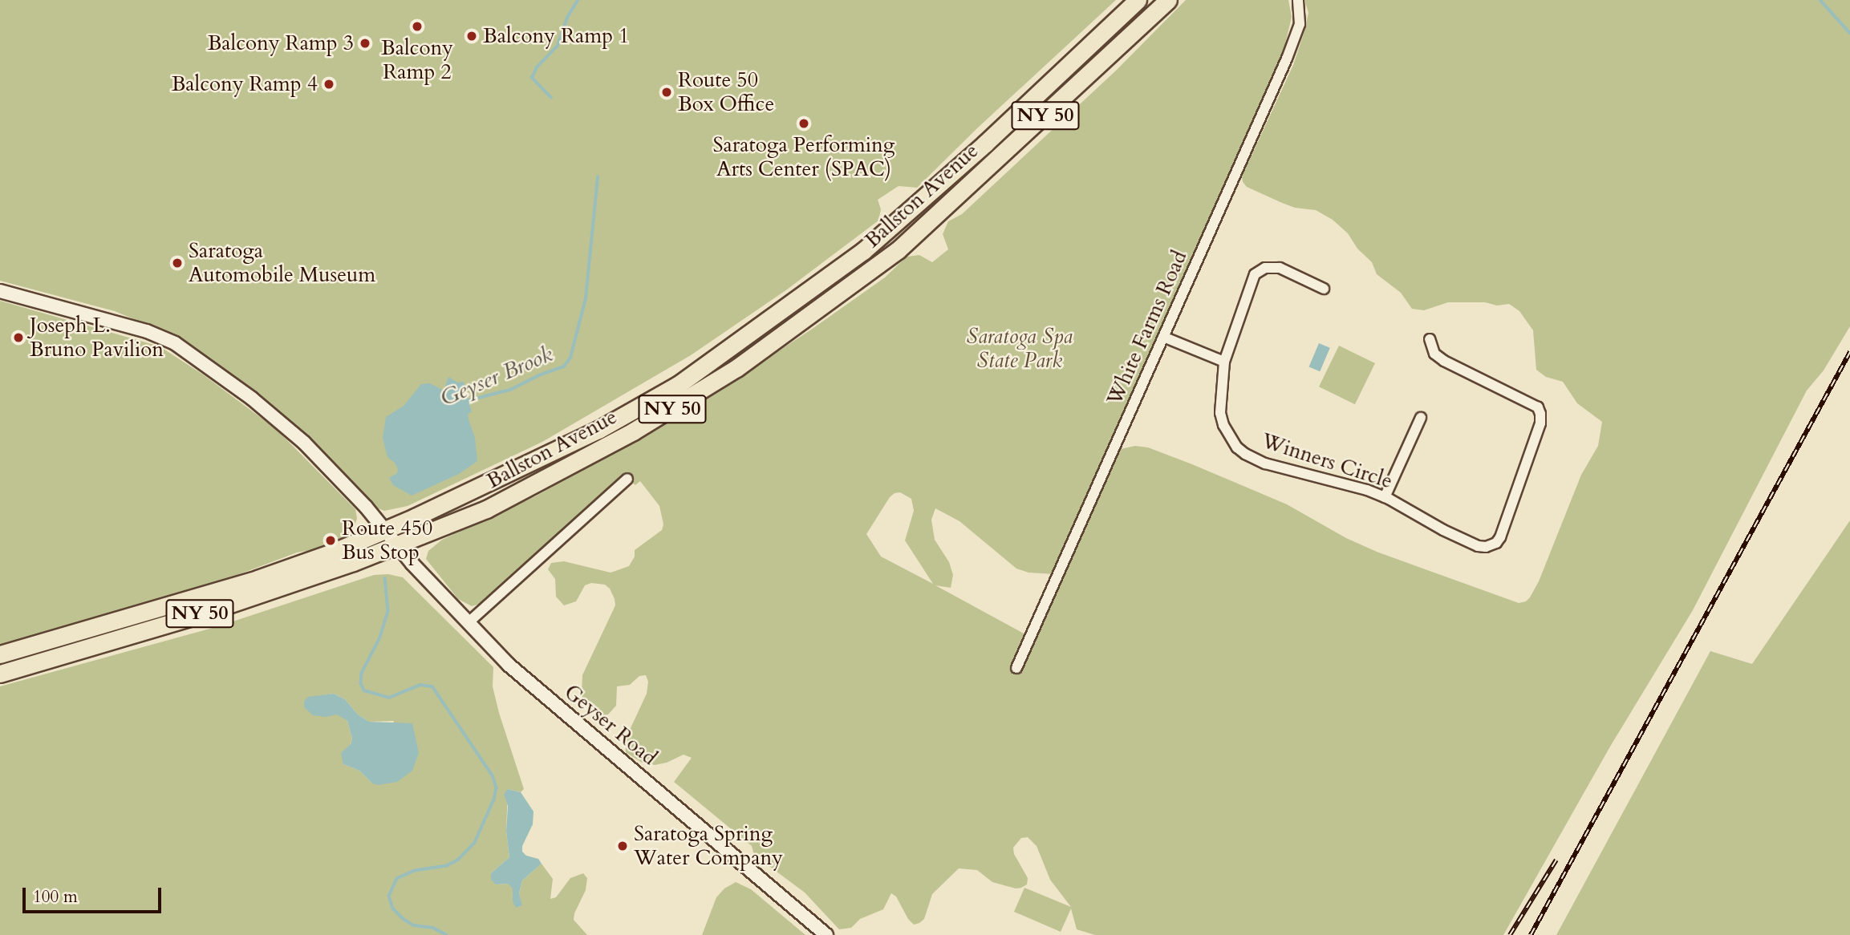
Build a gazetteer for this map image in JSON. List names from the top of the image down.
{
  "streets": {
    "highway": ["NY 50", "Ballston Avenue"],
    "street": ["White Farms Road", "Winners Circle", "Geyser Road"]
  },
  "crossings": [
    ["Ballston Avenue", "Geyser Road"]
  ],
  "water": ["Geyser Brook"],
  "parks": ["Saratoga Spa State Park"],
  "places": [
    "Balcony Ramp 2",
    "Balcony Ramp 1",
    "Balcony Ramp 3",
    "Balcony Ramp 4",
    "Route 50 Box Office",
    "Saratoga Performing Arts Center (SPAC)",
    "Saratoga Automobile Museum",
    "Joseph L. Bruno Pavilion",
    "Route 450 Bus Stop",
    "Saratoga Spring Water Company"
  ],
  "scale_bar": "100 m"
}
